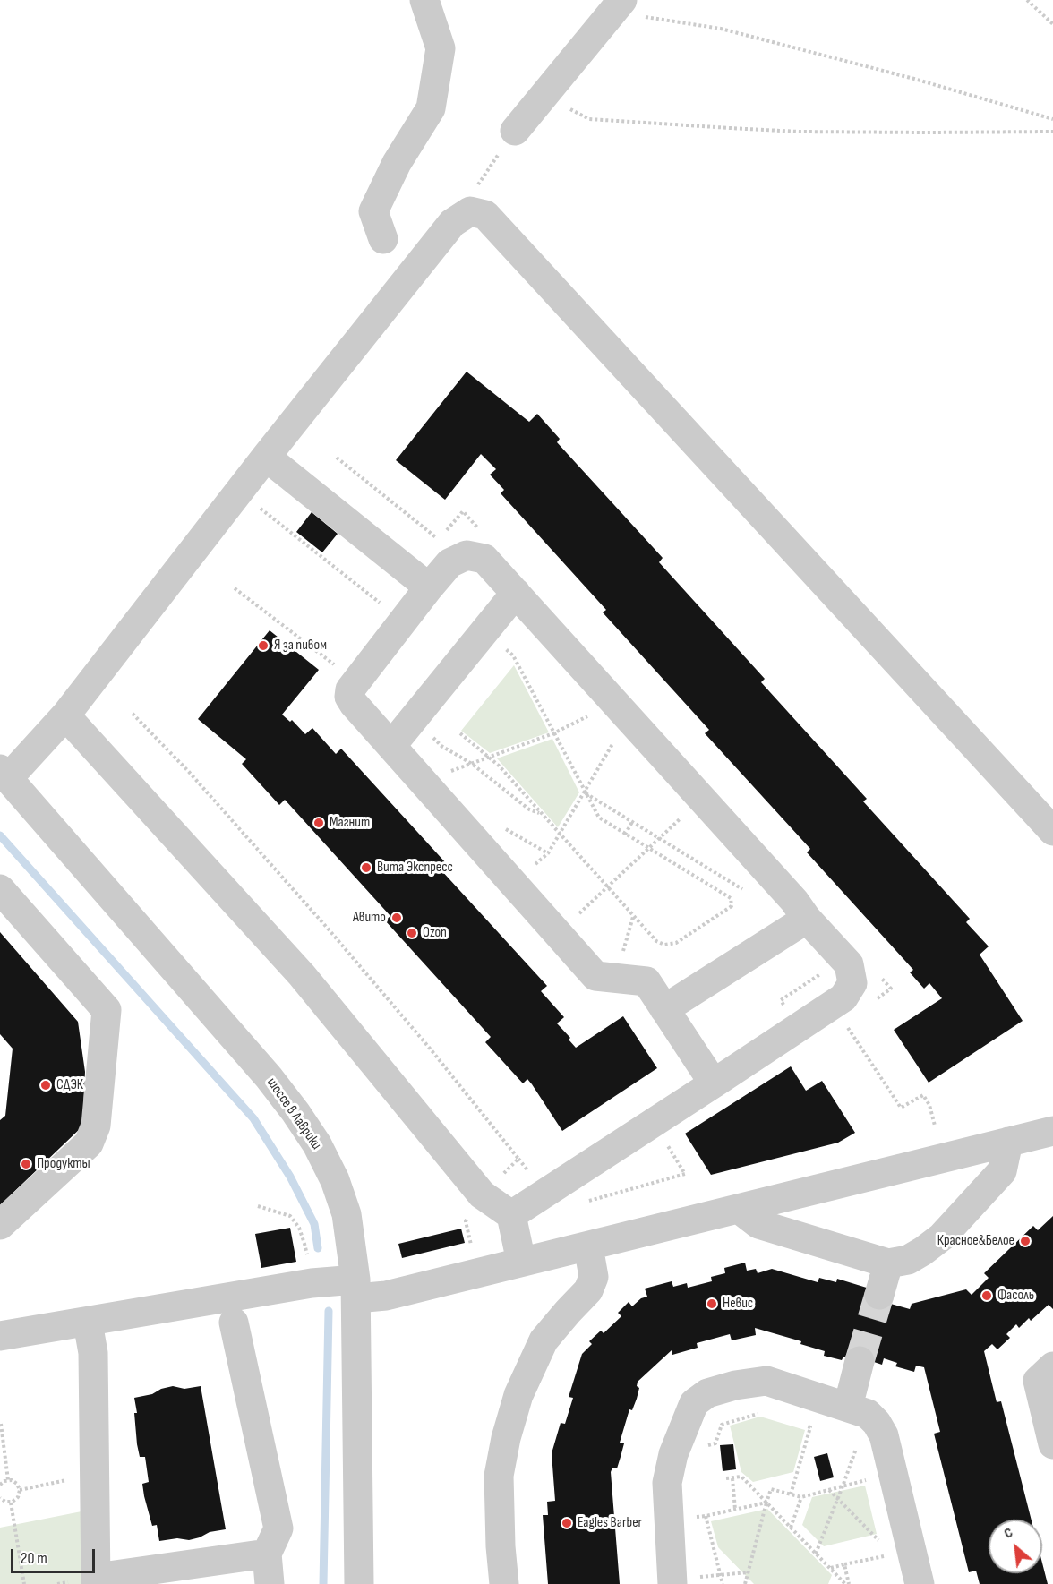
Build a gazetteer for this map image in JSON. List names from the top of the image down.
{
  "streets": {
    "street": ["шоссе в Лаврики"]
  },
  "places": [
    "Я за пивом",
    "Магнит",
    "Вита Экспресс",
    "Авито",
    "Ozon",
    "СДЭК",
    "Продукты",
    "Красное&Белое",
    "Фасоль",
    "Невис",
    "Eagles Barber"
  ],
  "scale_bar": "20 m",
  "north": "top left"
}
